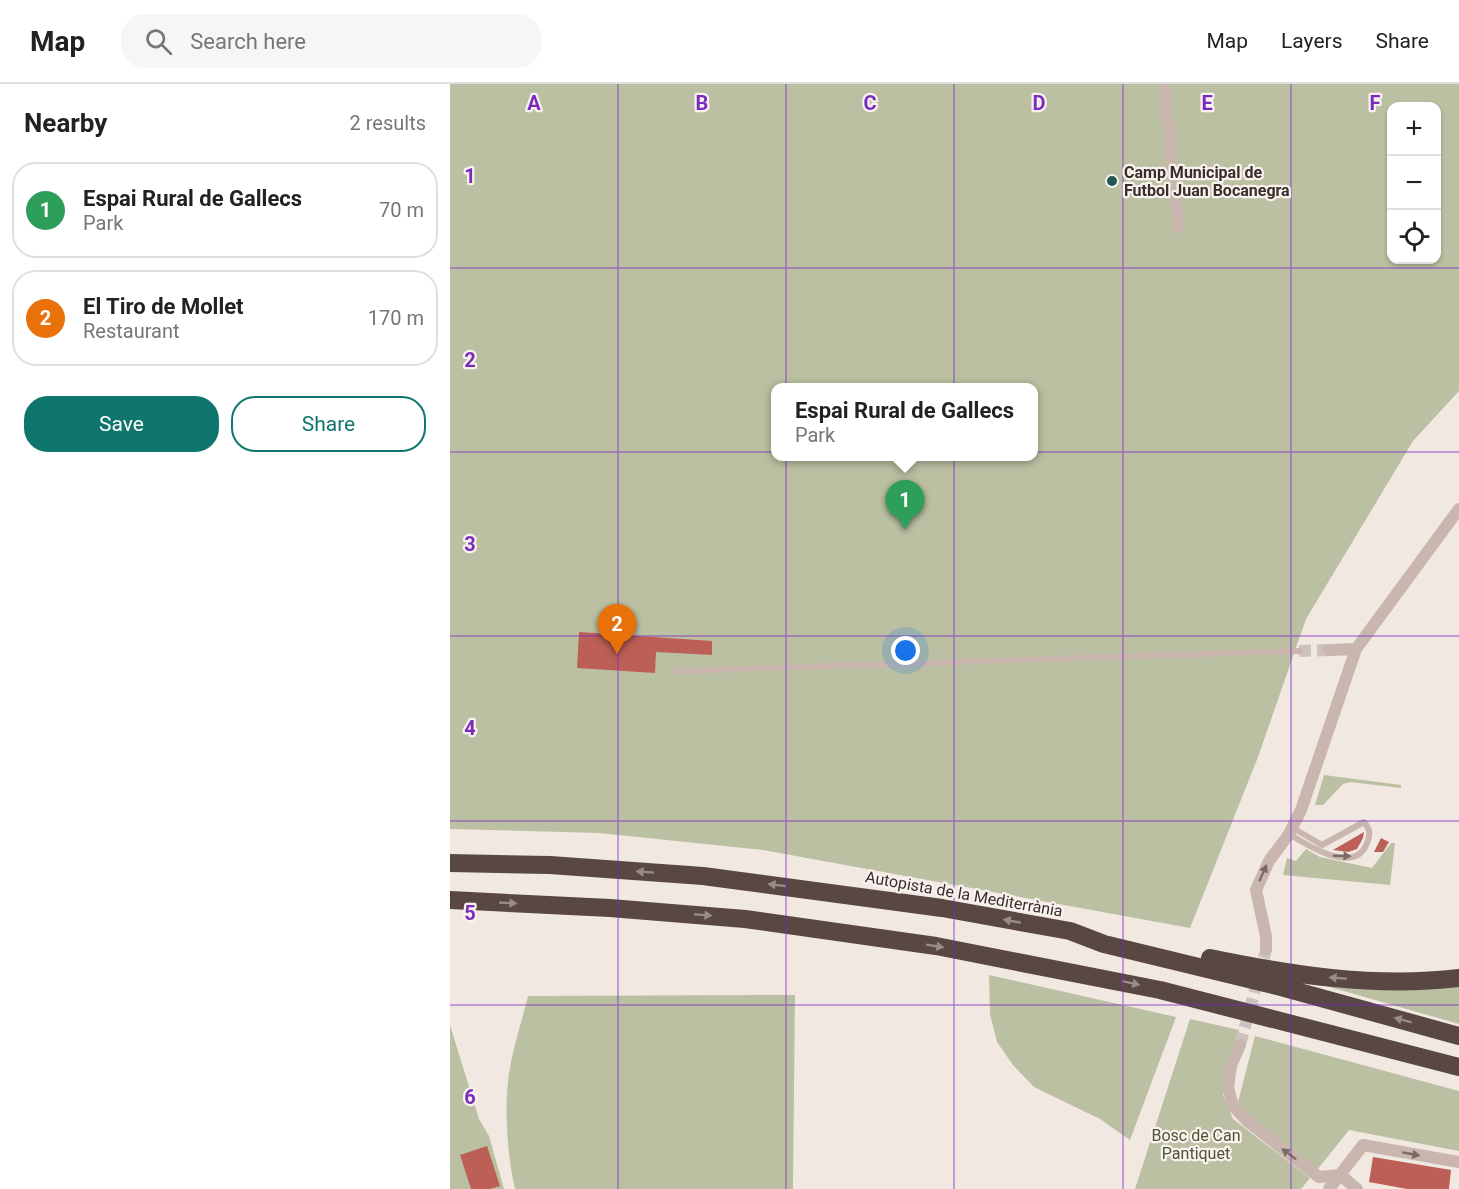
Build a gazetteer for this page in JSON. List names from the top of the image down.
{
  "streets": {
    "highway": ["Autopista de la Mediterrània"]
  },
  "parks": ["Bosc de Can Pantiquet"],
  "places": ["Camp Municipal de Futbol Juan Bocanegra"],
  "page": {
    "header": "Map",
    "search": "Search here",
    "nav": ["Map", "Layers", "Share"],
    "heading": ["Nearby", "2 results"],
    "map_buttons": ["+", "−"],
    "list": [
      {
        "mark": "1",
        "name": "Espai Rural de Gallecs",
        "note": "Park",
        "value": "70 m"
      },
      {
        "mark": "2",
        "name": "El Tiro de Mollet",
        "note": "Restaurant",
        "value": "170 m"
      }
    ],
    "buttons": ["Save", "Share"],
    "popup": ["Espai Rural de Gallecs", "Park"],
    "pins": ["1", "2"]
  },
  "grid": {
    "columns": [
      "A",
      "B",
      "C",
      "D",
      "E",
      "F"
    ],
    "rows": [
      "1",
      "2",
      "3",
      "4",
      "5",
      "6"
    ]
  }
}
